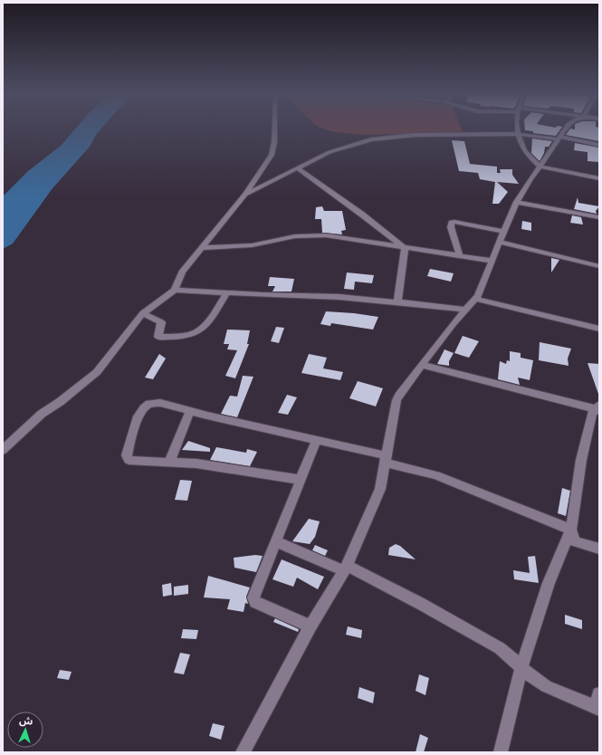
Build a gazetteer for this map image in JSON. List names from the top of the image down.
{
  "north": "top"
}
